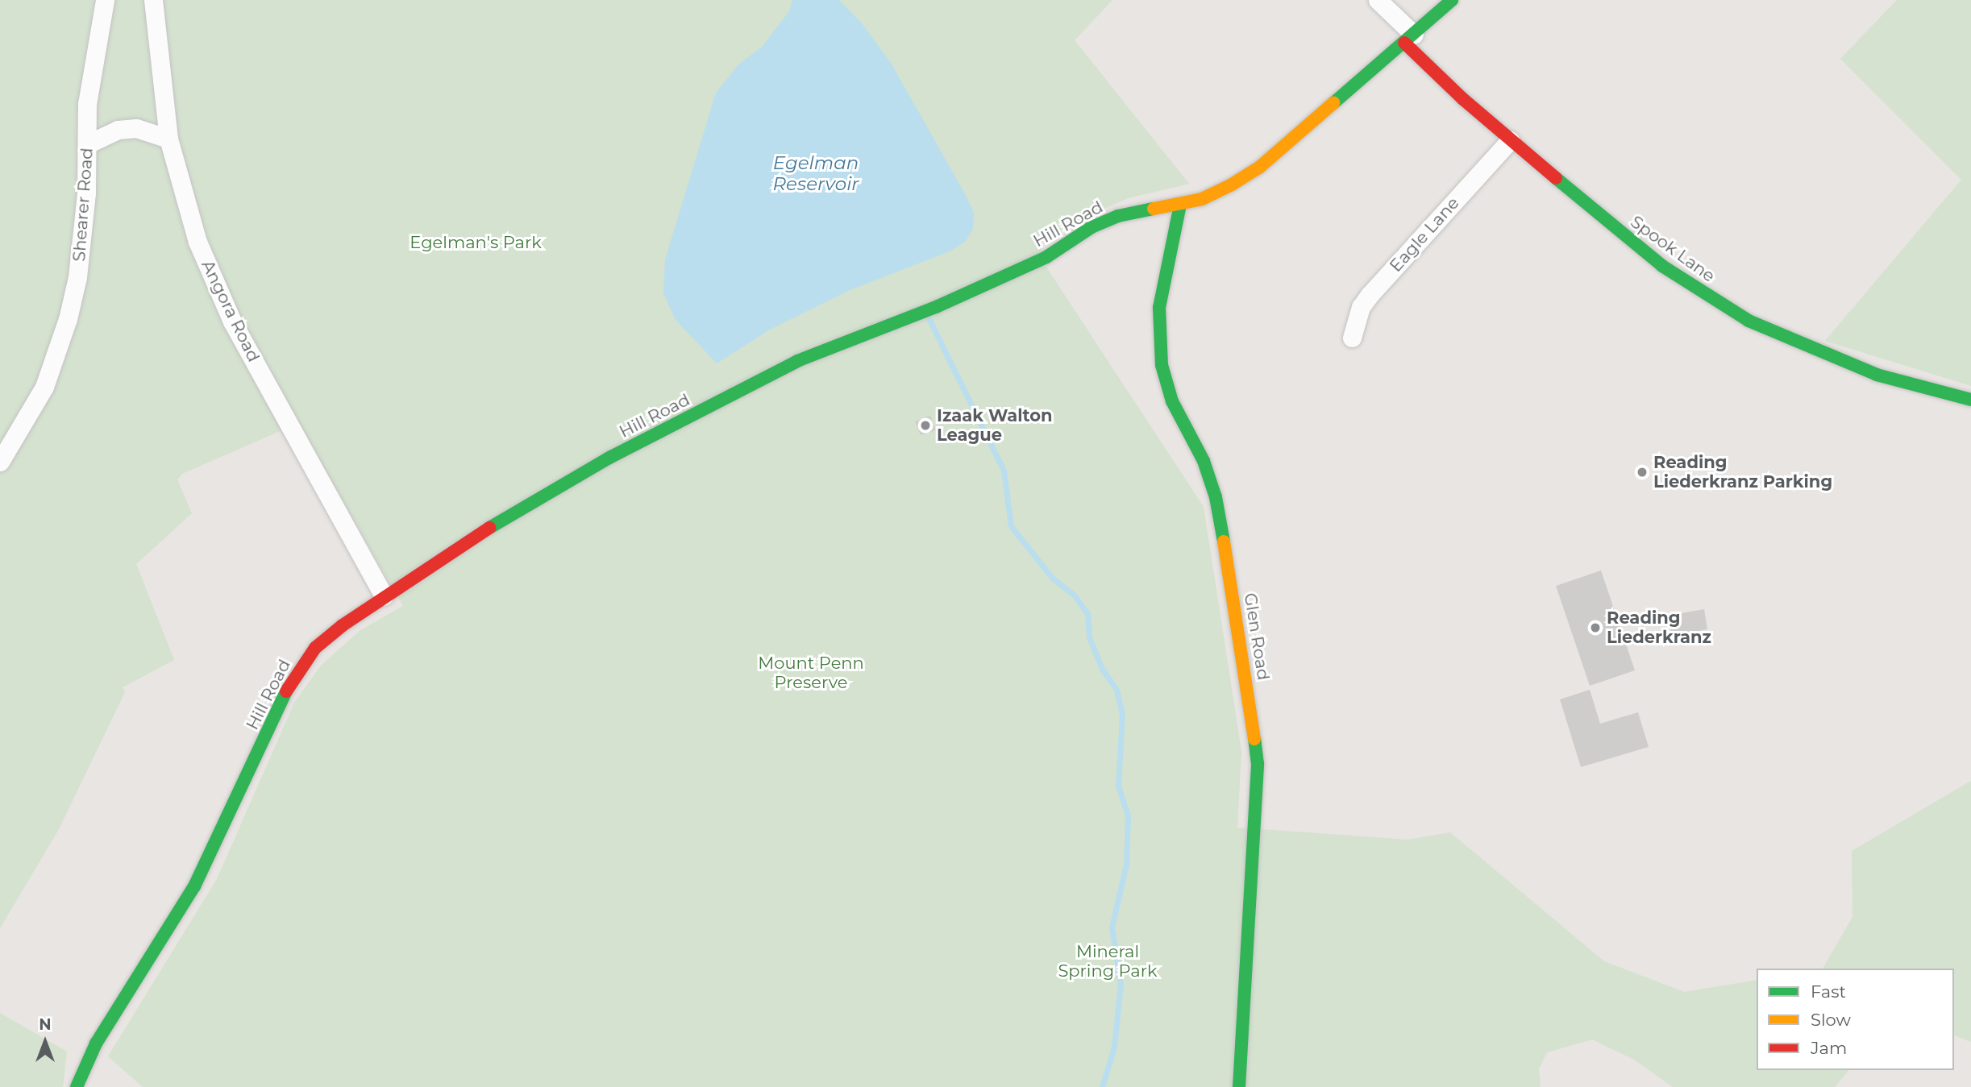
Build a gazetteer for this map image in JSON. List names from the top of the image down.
{
  "streets": {
    "street": [
      "Shearer Road",
      "Hill Road",
      "Eagle Lane",
      "Spook Lane",
      "Angora Road",
      "Glen Road"
    ]
  },
  "crossings": [
    ["Hill Road", "Spook Lane"],
    ["Hill Road", "Angora Road"],
    ["Hill Road", "Glen Road"],
    ["Eagle Lane", "Spook Lane"]
  ],
  "water": ["Egelman Reservoir"],
  "parks": ["Egelman's Park", "Mount Penn Preserve", "Mineral Spring Park"],
  "places": ["Izaak Walton League", "Reading Liederkranz Parking", "Reading Liederkranz"],
  "legend": ["Fast", "Slow", "Jam"],
  "north": "top"
}
